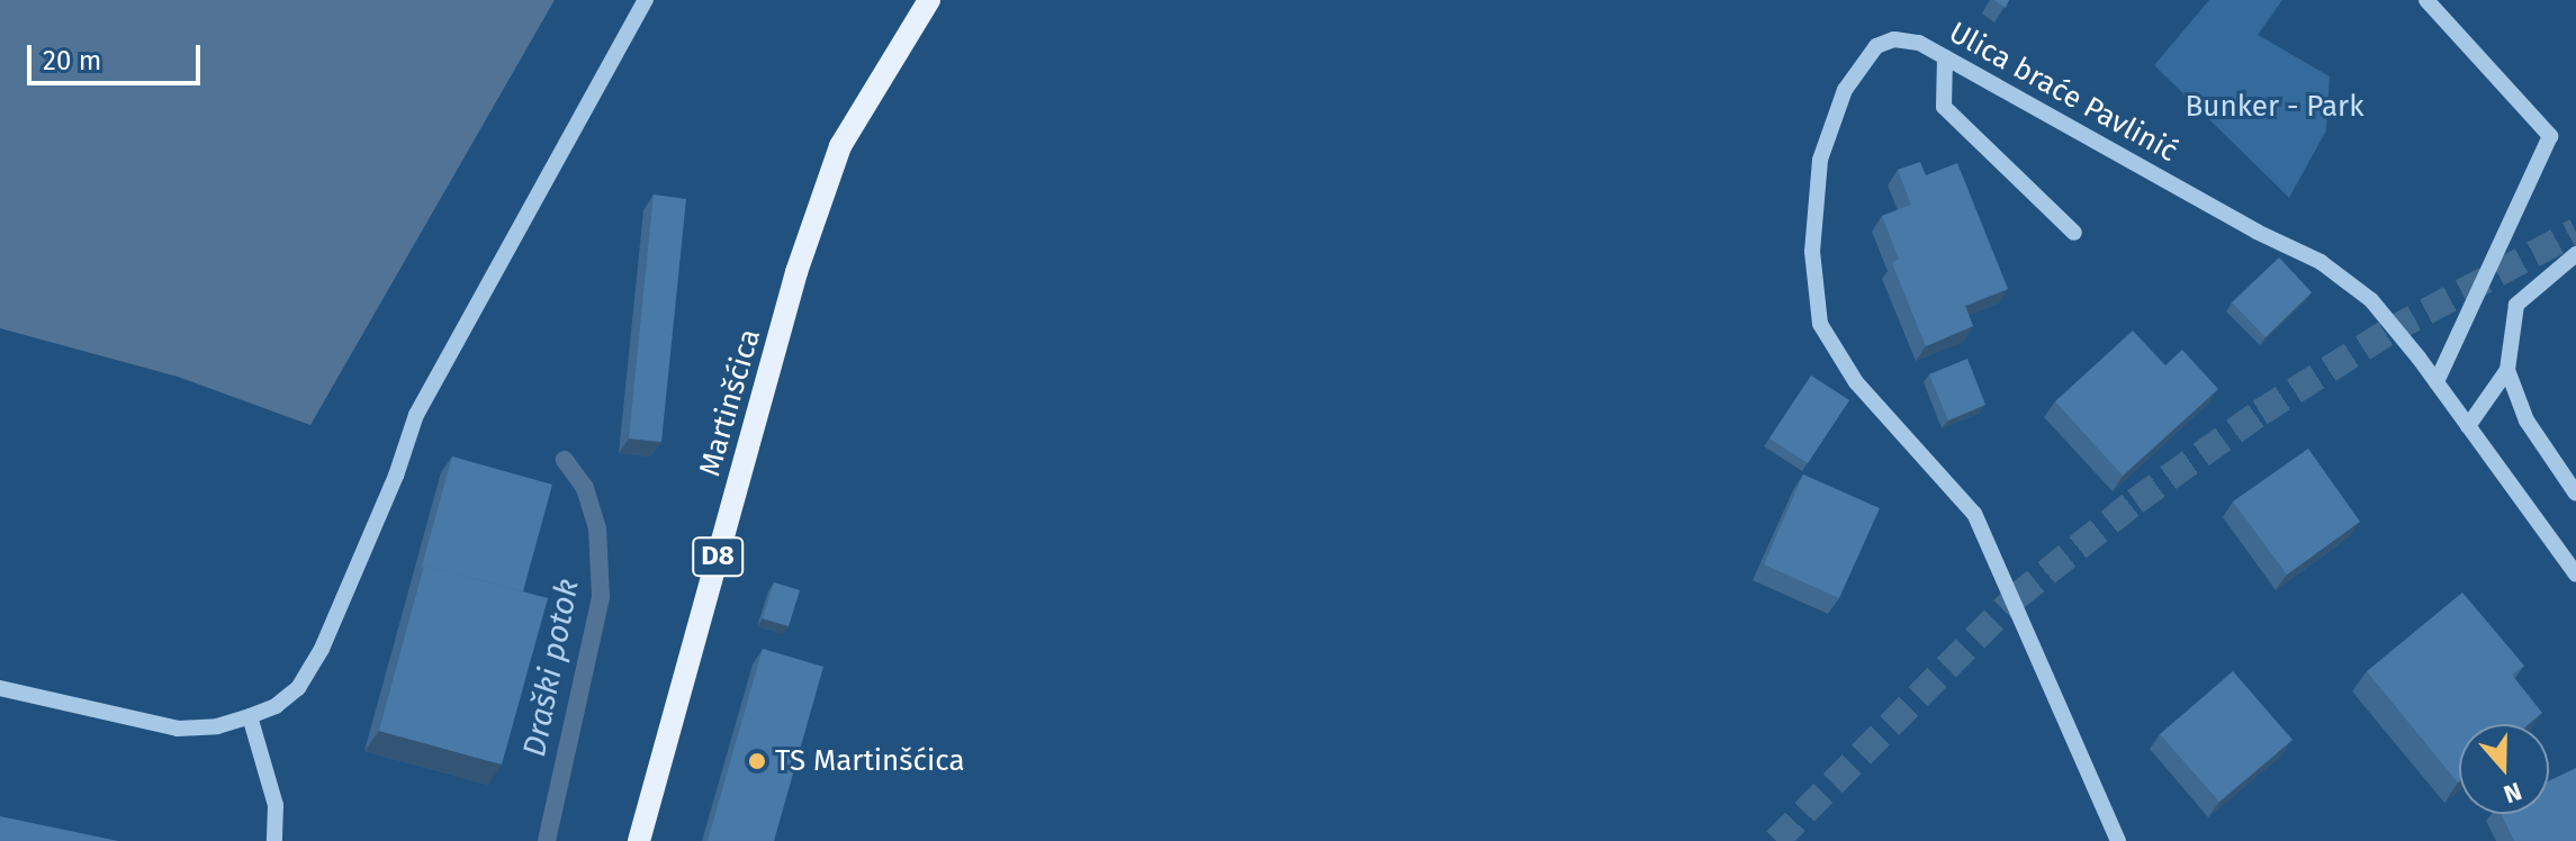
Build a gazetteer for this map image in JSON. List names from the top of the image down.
{
  "streets": {
    "main road": ["Martinšćica", "D8"],
    "street": ["Ulica braće Pavlinić"]
  },
  "water": ["Draški potok"],
  "parks": ["Bunker - Park"],
  "places": ["TS Martinšćica"],
  "scale_bar": "20 m",
  "north": "bottom"
}
